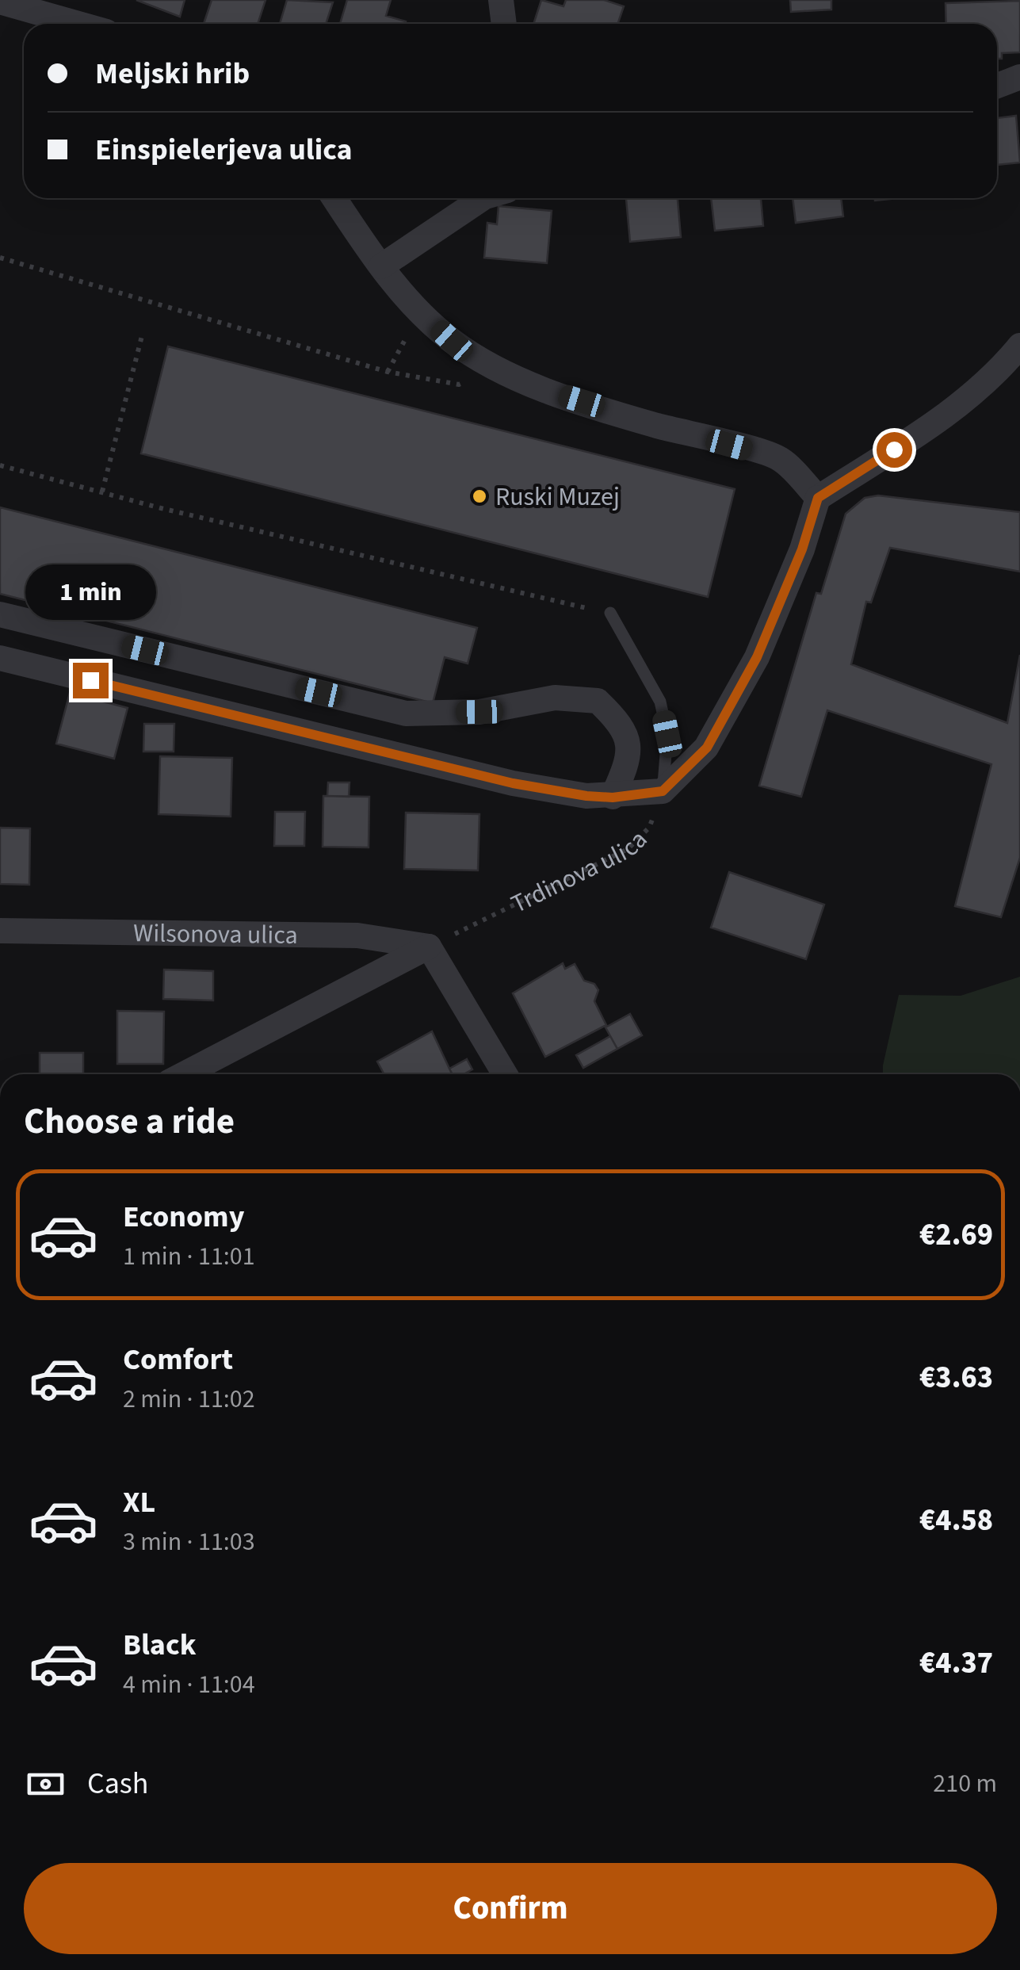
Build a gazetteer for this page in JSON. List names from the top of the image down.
{
  "streets": {
    "street": ["Wilsonova ulica"],
    "path": ["Trdinova ulica"]
  },
  "crossings": [
    ["Trdinova ulica", "Wilsonova ulica"]
  ],
  "places": ["Ruski Muzej"],
  "page": {
    "banner": ["Meljski hrib", "Einspielerjeva ulica"],
    "bubble": "1 min",
    "heading": "Choose a ride",
    "list": [
      {
        "name": "Economy",
        "note": "1 min · 11:01",
        "value": "€2.69"
      },
      {
        "name": "Comfort",
        "note": "2 min · 11:02",
        "value": "€3.63"
      },
      {
        "name": "XL",
        "note": "3 min · 11:03",
        "value": "€4.58"
      },
      {
        "name": "Black",
        "note": "4 min · 11:04",
        "value": "€4.37"
      }
    ],
    "pay": ["Cash", "210 m"],
    "buttons": "Confirm"
  }
}
